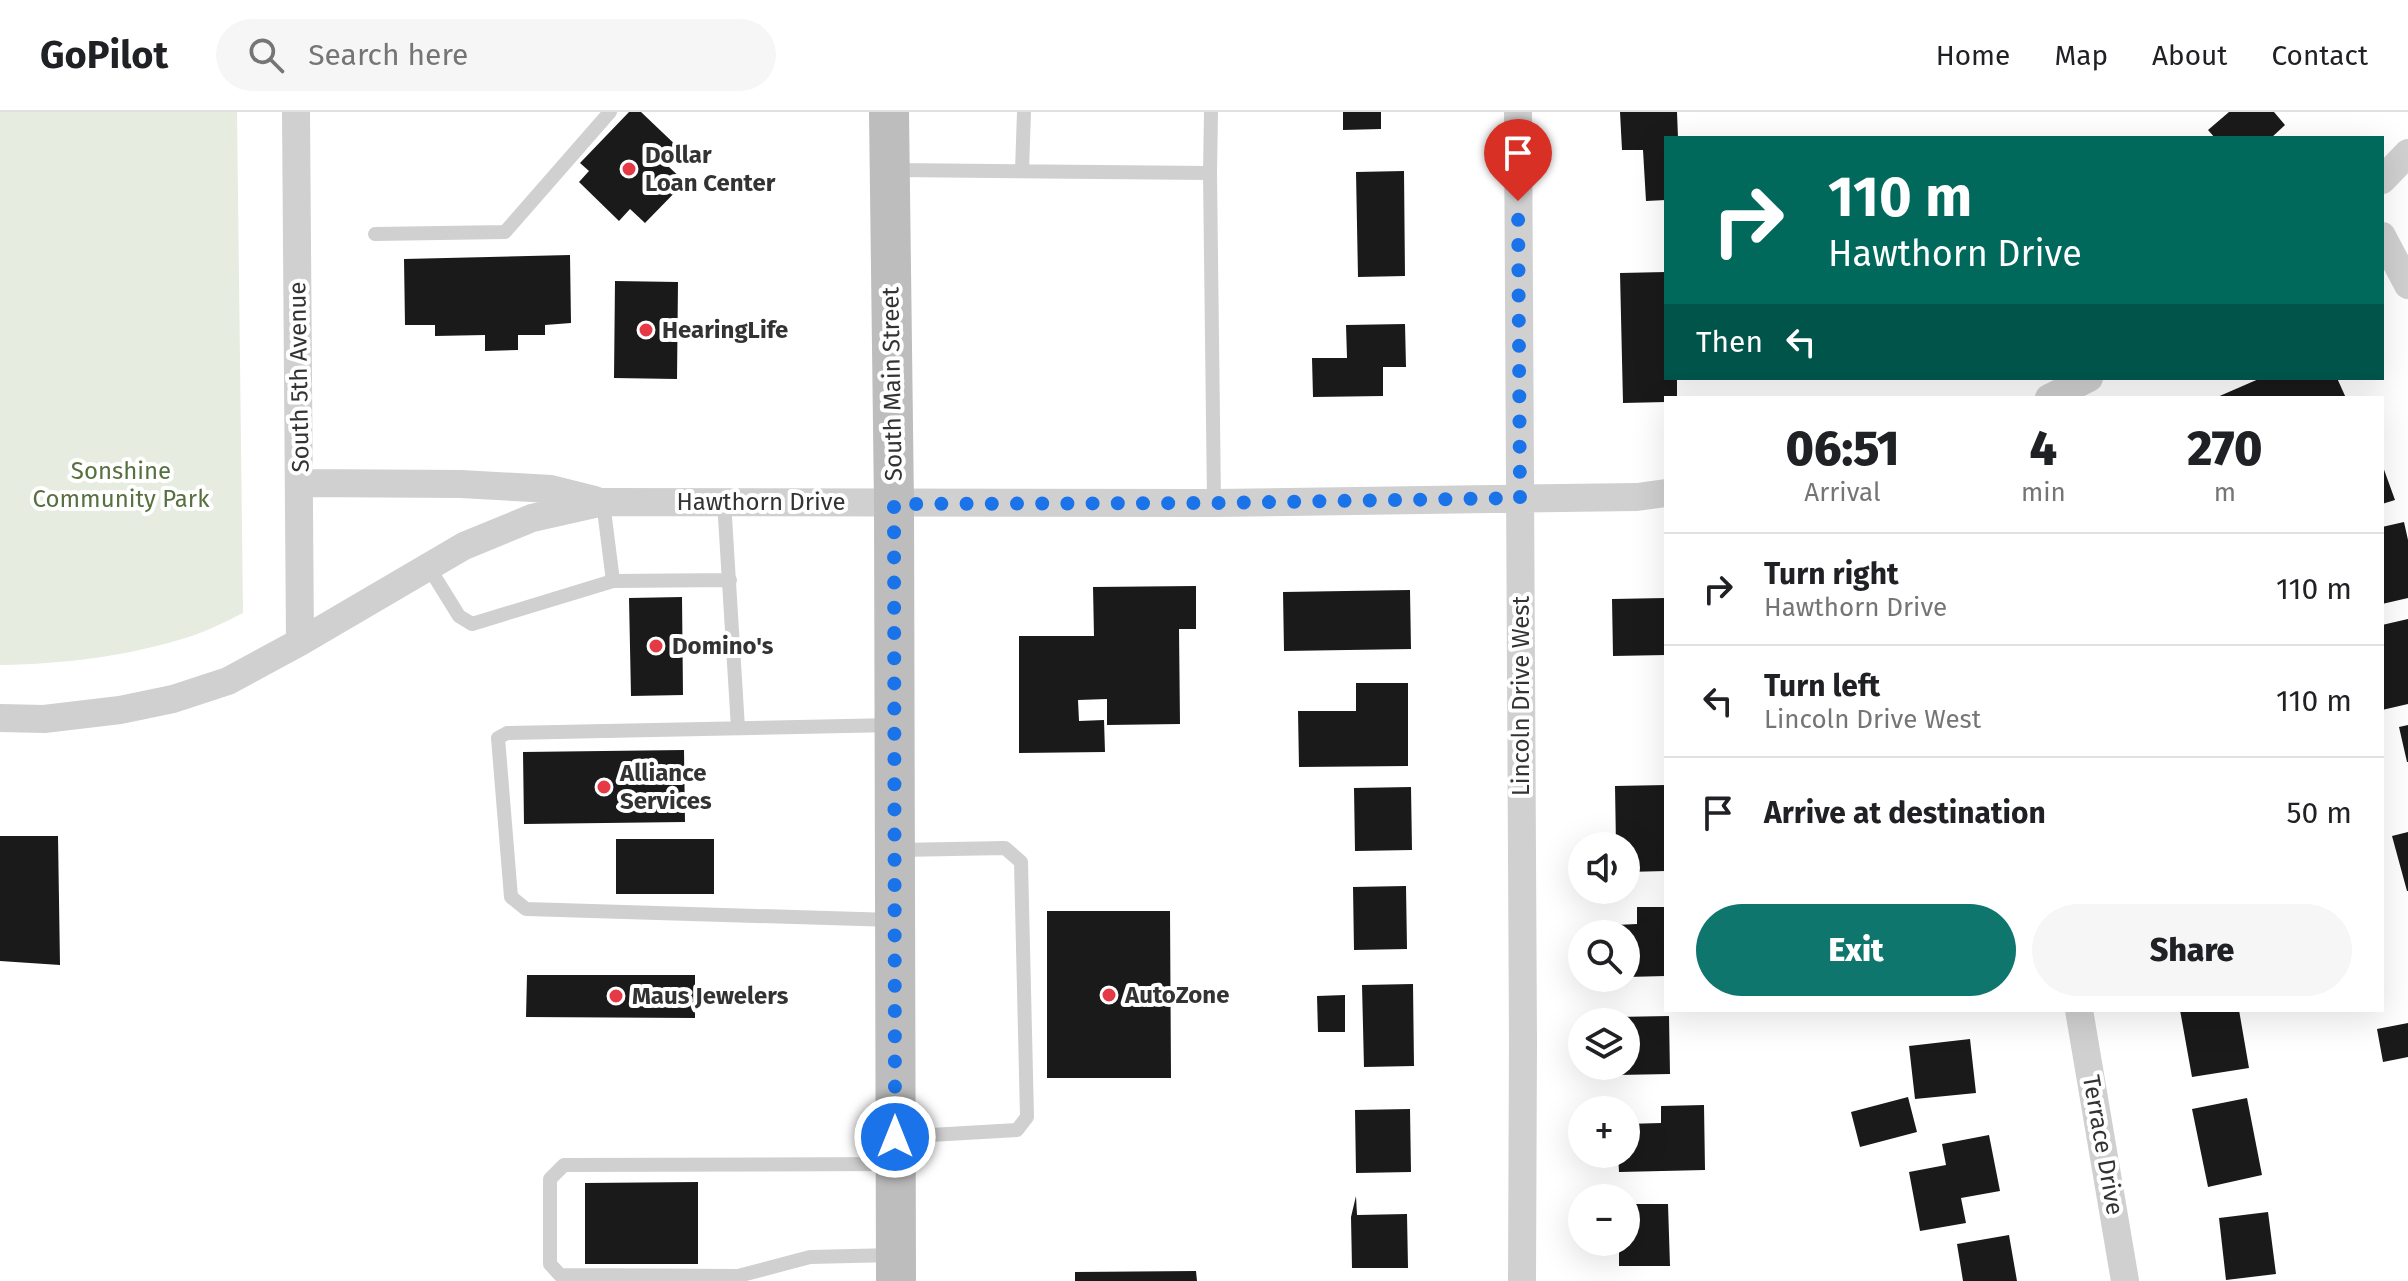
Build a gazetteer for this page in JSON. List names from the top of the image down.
{
  "streets": {
    "main road": ["South Main Street"],
    "street": [
      "South 5th Avenue",
      "Hawthorn Drive",
      "Lincoln Drive West",
      "Terrace Drive"
    ]
  },
  "crossings": [
    ["South 5th Avenue", "Hawthorn Drive"],
    ["South Main Street", "Hawthorn Drive"],
    ["Hawthorn Drive", "Lincoln Drive West"]
  ],
  "parks": ["Sonshine Community Park"],
  "places": [
    "Dollar Loan Center",
    "HearingLife",
    "Domino's",
    "Alliance Services",
    "AutoZone",
    "Maus Jewelers"
  ],
  "page": {
    "header": "GoPilot",
    "search": "Search here",
    "nav": [
      "Home",
      "Map",
      "About",
      "Contact"
    ],
    "turn": ["110 m", "Hawthorn Drive"],
    "then": "Then",
    "eta": [
      "06:51",
      "Arrival",
      "4",
      "min",
      "270",
      "m"
    ],
    "list": [
      {
        "name": "Turn right",
        "note": "Hawthorn Drive",
        "value": "110 m"
      },
      {
        "name": "Turn left",
        "note": "Lincoln Drive West",
        "value": "110 m"
      },
      {
        "name": "Arrive at destination",
        "value": "50 m"
      }
    ],
    "map_buttons": ["+", "−"],
    "buttons": ["Exit", "Share"]
  }
}
